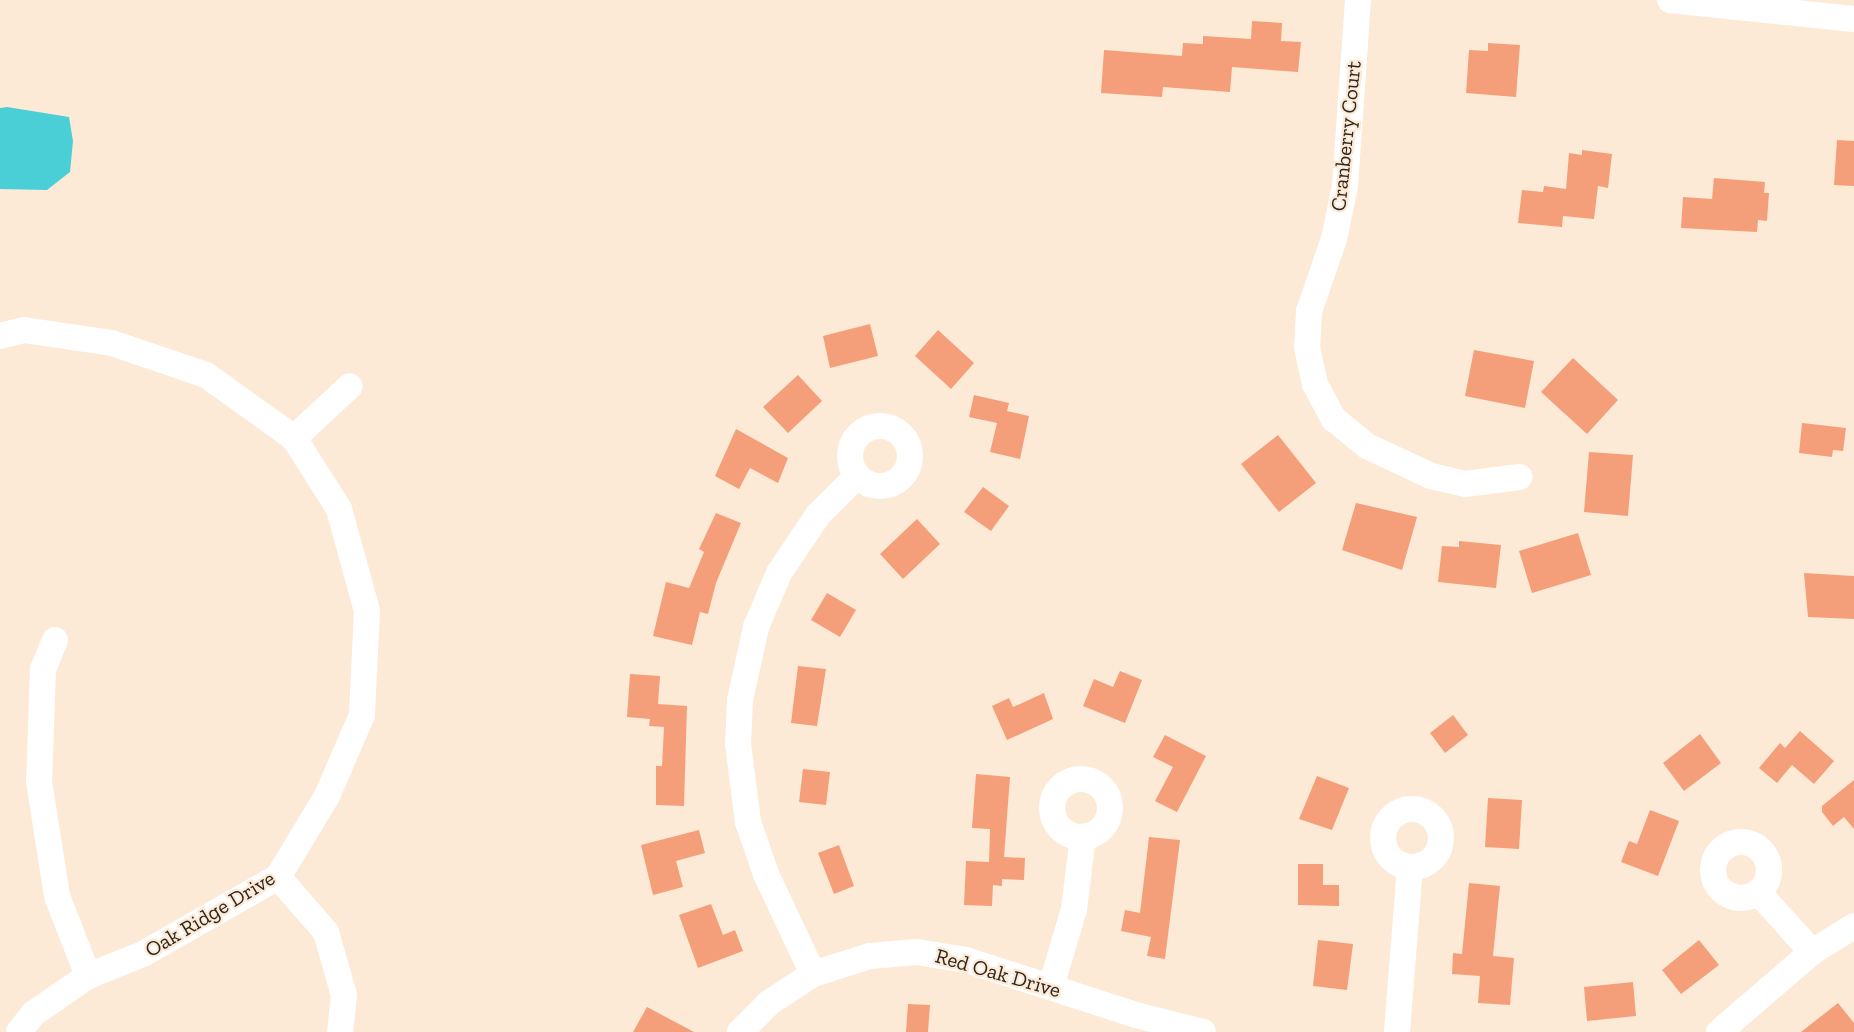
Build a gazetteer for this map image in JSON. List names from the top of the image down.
{
  "streets": {
    "street": ["Cranberry Court", "Oak Ridge Drive", "Red Oak Drive"]
  }
}
